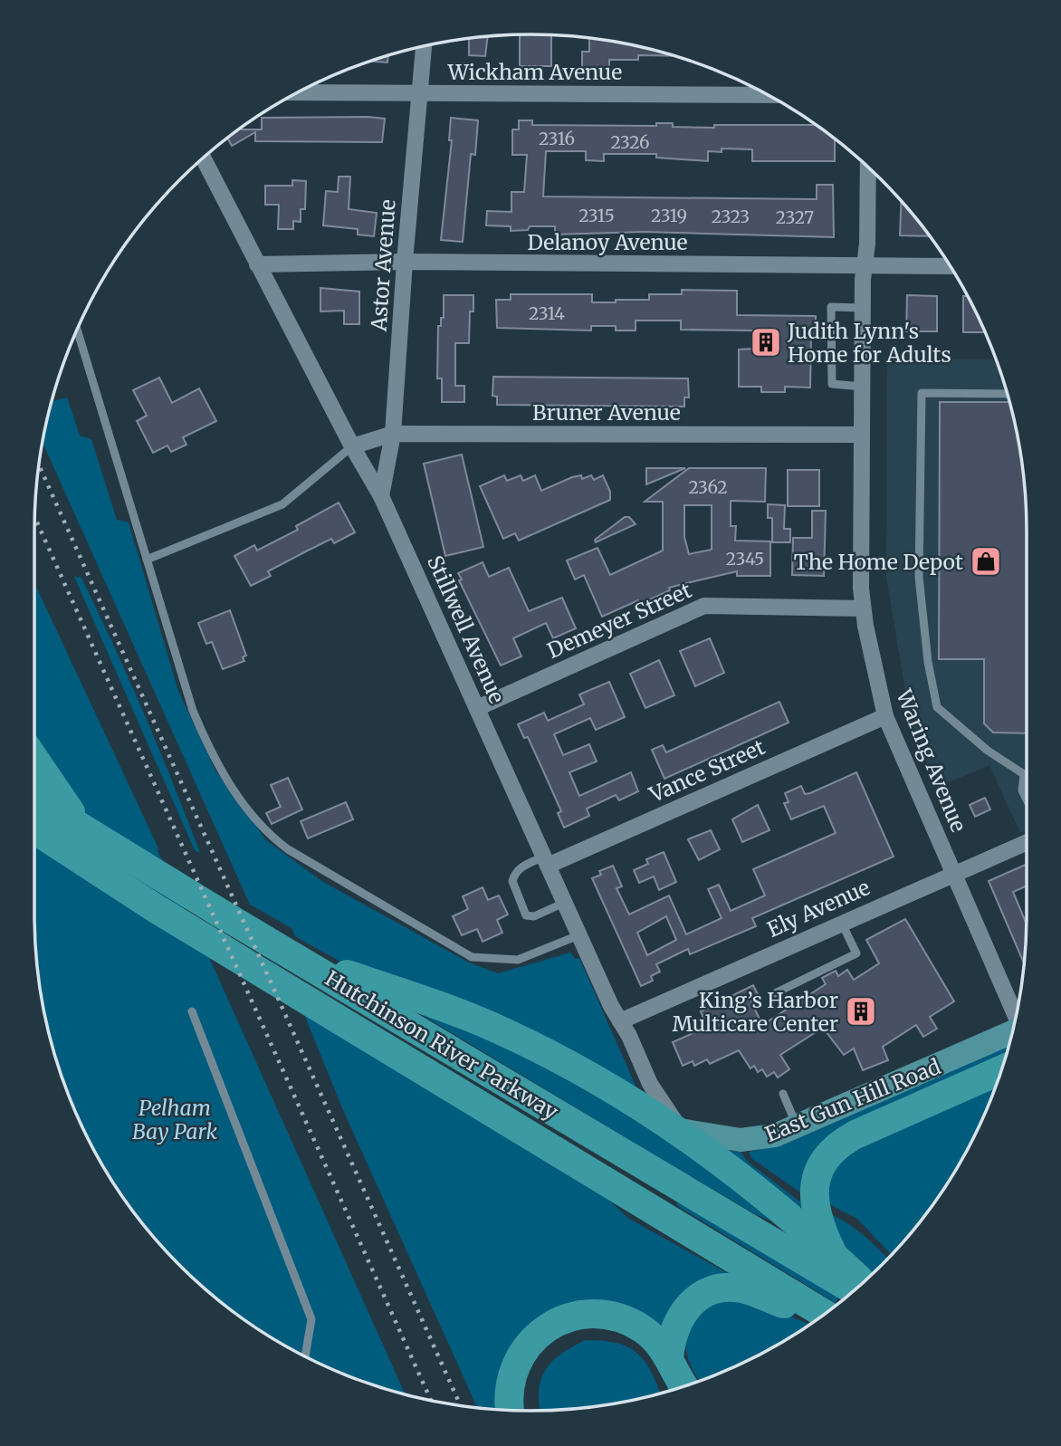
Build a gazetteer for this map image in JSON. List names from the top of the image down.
{
  "streets": {
    "highway": ["Hutchinson River Parkway"],
    "main road": ["East Gun Hill Road"],
    "street": [
      "Wickham Avenue",
      "Delanoy Avenue",
      "Astor Avenue",
      "Bruner Avenue",
      "Demeyer Street",
      "Stillwell Avenue",
      "Waring Avenue",
      "Vance Street",
      "Ely Avenue"
    ]
  },
  "crossings": [
    ["Wickham Avenue", "Astor Avenue"],
    ["Delanoy Avenue", "Astor Avenue"],
    ["Delanoy Avenue", "Stillwell Avenue"],
    ["Delanoy Avenue", "Waring Avenue"],
    ["Astor Avenue", "Bruner Avenue"],
    ["Astor Avenue", "Stillwell Avenue"],
    ["Bruner Avenue", "Stillwell Avenue"],
    ["Bruner Avenue", "Waring Avenue"],
    ["Demeyer Street", "Stillwell Avenue"],
    ["Demeyer Street", "Waring Avenue"],
    ["Stillwell Avenue", "Vance Street"],
    ["Stillwell Avenue", "Ely Avenue"],
    ["Stillwell Avenue", "East Gun Hill Road"],
    ["Waring Avenue", "Vance Street"],
    ["Waring Avenue", "Ely Avenue"]
  ],
  "parks": ["Pelham Bay Park"],
  "places": {
    "building": ["Judith Lynn's Home for Adults", "King’s Harbor Multicare Center"],
    "shop": ["The Home Depot"]
  },
  "house_numbers": [
    "2316",
    "2326",
    "2315",
    "2319",
    "2323",
    "2327",
    "2314",
    "2362",
    "2345"
  ]
}
